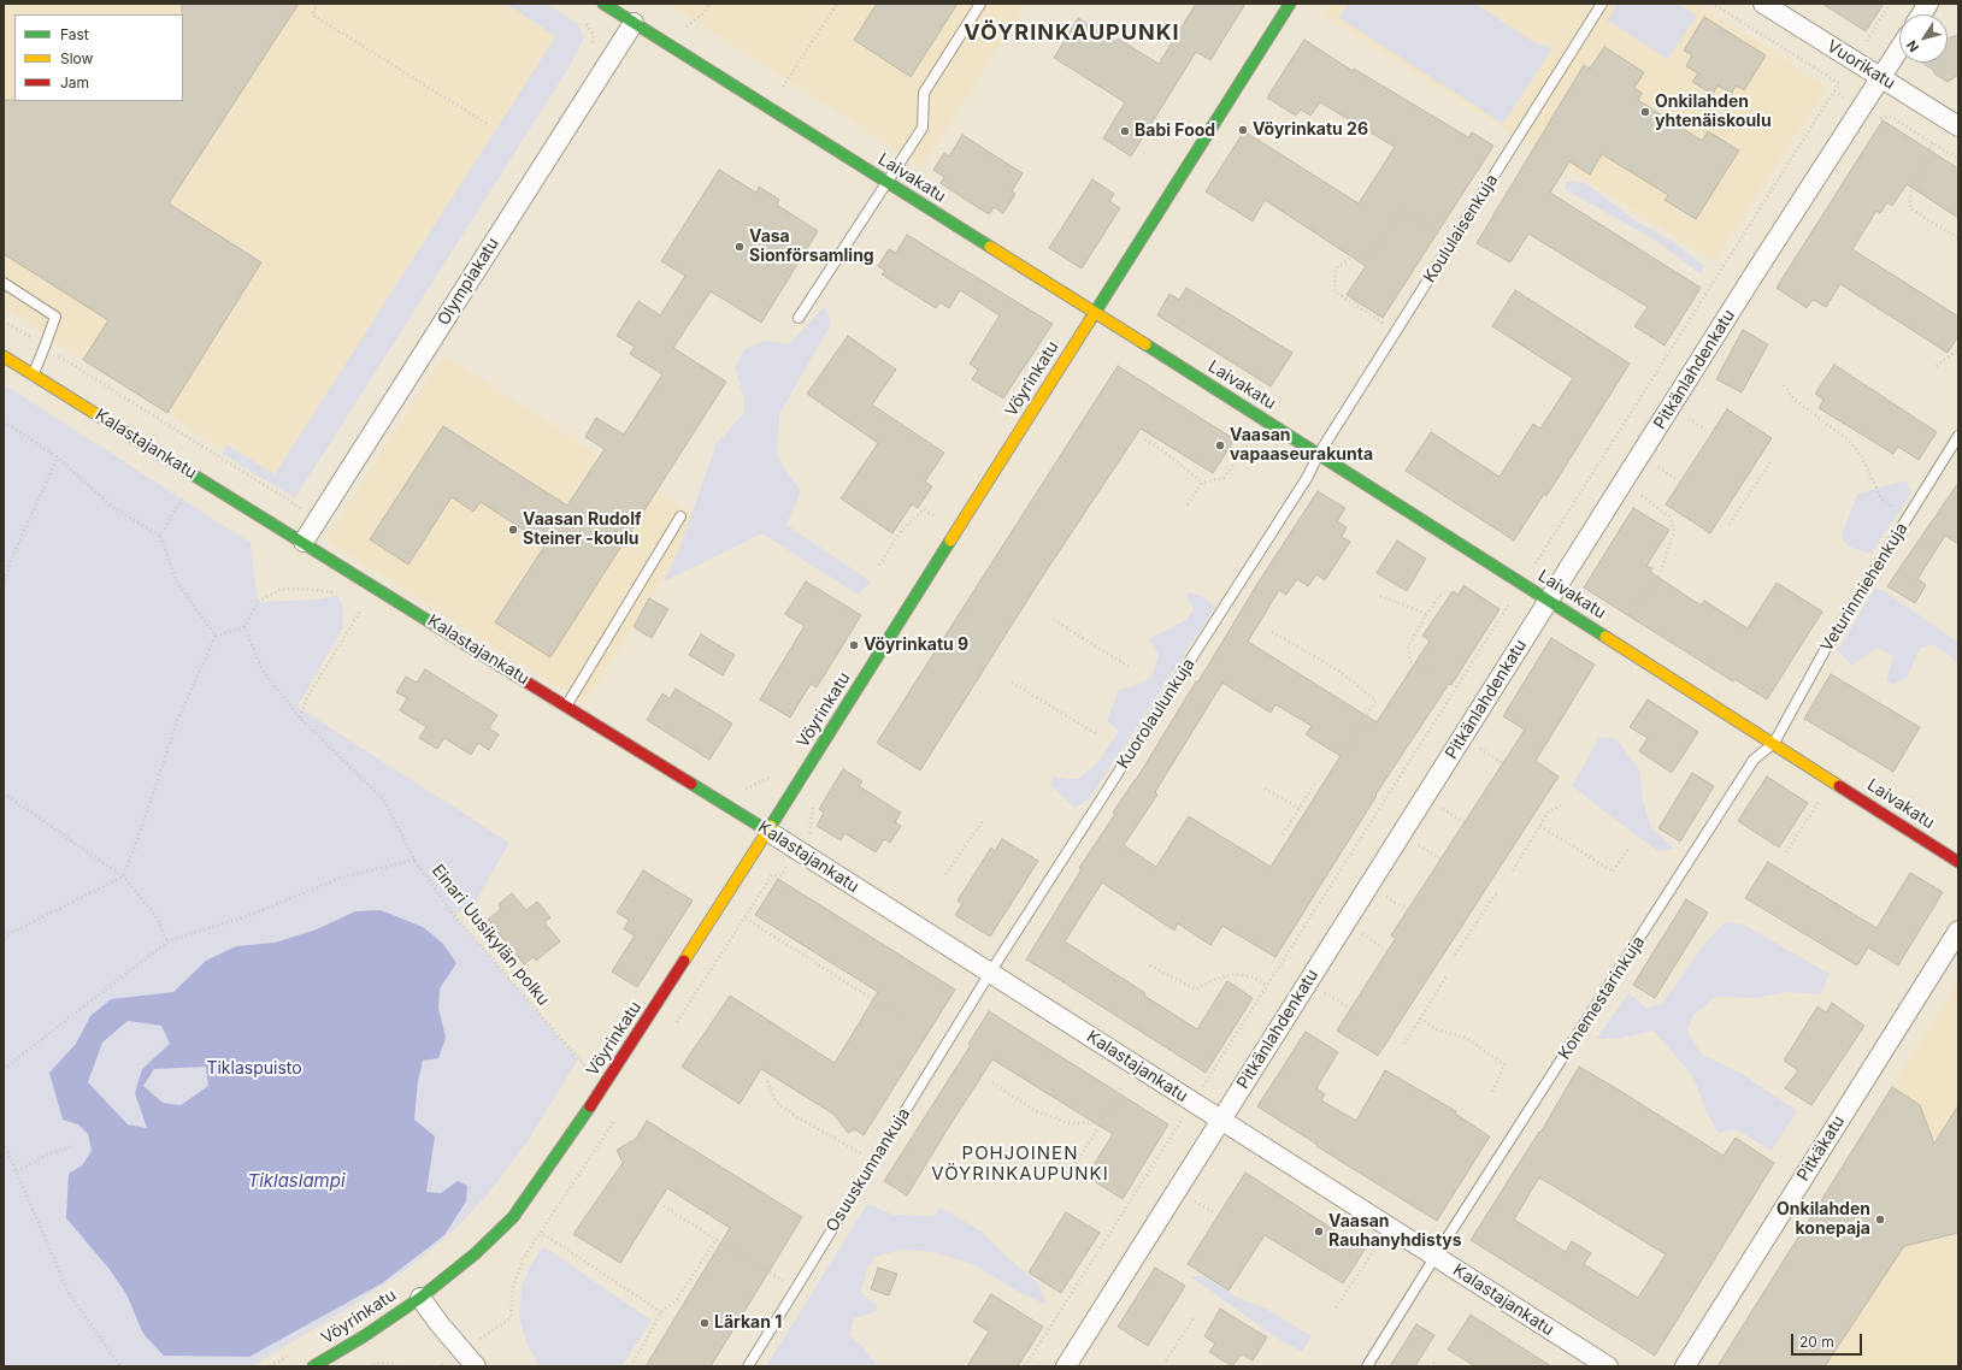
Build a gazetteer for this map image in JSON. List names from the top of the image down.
{
  "streets": {
    "street": [
      "Vuorikatu",
      "Laivakatu",
      "Olympiakatu",
      "Pitkänlahdenkatu",
      "Vöyrinkatu",
      "Kalastajankatu",
      "Pitkäkatu"
    ],
    "lane": [
      "Koululaisenkuja",
      "Veturinmiehenkuja",
      "Kuorolaulunkuja",
      "Konemestarinkuja",
      "Osuuskunnankuja"
    ],
    "path": ["Einari Uusikylän polku"]
  },
  "crossings": [
    ["Vuorikatu", "Pitkänlahdenkatu"],
    ["Laivakatu", "Koululaisenkuja"],
    ["Laivakatu", "Olympiakatu"],
    ["Laivakatu", "Pitkänlahdenkatu"],
    ["Laivakatu", "Vöyrinkatu"],
    ["Laivakatu", "Veturinmiehenkuja"],
    ["Laivakatu", "Kuorolaulunkuja"],
    ["Laivakatu", "Konemestarinkuja"],
    ["Koululaisenkuja", "Kuorolaulunkuja"],
    ["Olympiakatu", "Kalastajankatu"],
    ["Pitkänlahdenkatu", "Kalastajankatu"],
    ["Vöyrinkatu", "Kalastajankatu"],
    ["Kalastajankatu", "Kuorolaulunkuja"],
    ["Kalastajankatu", "Konemestarinkuja"],
    ["Kalastajankatu", "Osuuskunnankuja"],
    ["Veturinmiehenkuja", "Konemestarinkuja"],
    ["Kuorolaulunkuja", "Osuuskunnankuja"]
  ],
  "districts": ["VÖYRINKAUPUNKI", "POHJOINEN VÖYRINKAUPUNKI"],
  "water": ["Tiklaslampi"],
  "parks": ["Tiklaspuisto"],
  "places": [
    "Onkilahden yhtenäiskoulu",
    "Vöyrinkatu 26",
    "Babi Food",
    "Vasa Sionförsamling",
    "Vaasan vapaaseurakunta",
    "Vaasan Rudolf Steiner -koulu",
    "Vöyrinkatu 9",
    "Onkilahden konepaja",
    "Vaasan Rauhanyhdistys",
    "Lärkan 1"
  ],
  "legend": ["Fast", "Slow", "Jam"],
  "scale_bar": "20 m",
  "north": "bottom left"
}
